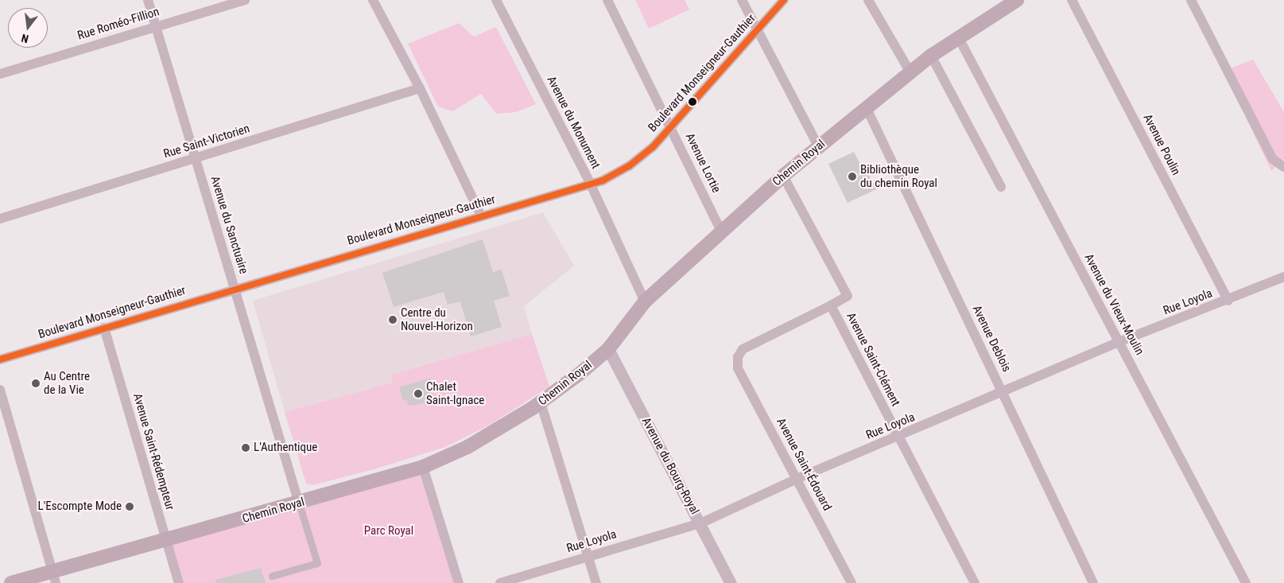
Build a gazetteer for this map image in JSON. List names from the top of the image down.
{
  "streets": {
    "main road": ["Chemin Royal"],
    "street": [
      "Rue Roméo-Fillion",
      "Boulevard Monseigneur-Gauthier",
      "Avenue du Monument",
      "Rue Saint-Victorien",
      "Avenue Poulin",
      "Avenue Lortie",
      "Avenue du Sanctuaire",
      "Rue Loyola",
      "Avenue du Vieux-Moulin",
      "Avenue Deblois",
      "Avenue Saint-Clément",
      "Avenue Saint-Rédempteur",
      "Avenue Saint-Édouard",
      "Avenue du Bourg-Royal"
    ]
  },
  "crossings": [
    ["Rue Roméo-Fillion", "Avenue du Sanctuaire"],
    ["Boulevard Monseigneur-Gauthier", "Avenue du Monument"],
    ["Boulevard Monseigneur-Gauthier", "Avenue Lortie"],
    ["Boulevard Monseigneur-Gauthier", "Avenue du Sanctuaire"],
    ["Boulevard Monseigneur-Gauthier", "Avenue Saint-Rédempteur"],
    ["Avenue du Monument", "Chemin Royal"],
    ["Rue Saint-Victorien", "Avenue du Sanctuaire"],
    ["Avenue Poulin", "Rue Loyola"],
    ["Avenue Lortie", "Chemin Royal"],
    ["Chemin Royal", "Avenue du Sanctuaire"],
    ["Chemin Royal", "Avenue du Vieux-Moulin"],
    ["Chemin Royal", "Avenue Deblois"],
    ["Chemin Royal", "Avenue Saint-Clément"],
    ["Chemin Royal", "Avenue Saint-Rédempteur"],
    ["Chemin Royal", "Avenue du Bourg-Royal"],
    ["Rue Loyola", "Avenue du Vieux-Moulin"],
    ["Rue Loyola", "Avenue Deblois"],
    ["Rue Loyola", "Avenue Saint-Clément"],
    ["Rue Loyola", "Avenue Saint-Édouard"],
    ["Rue Loyola", "Avenue du Bourg-Royal"],
    ["Avenue Saint-Clément", "Avenue Saint-Édouard"]
  ],
  "parks": ["Parc Royal"],
  "places": [
    "Bibliothèque du chemin Royal",
    "Centre du Nouvel-Horizon",
    "Au Centre de la Vie",
    "Chalet Saint-Ignace",
    "L'Authentique",
    "L'Escompte Mode"
  ],
  "north": "bottom"
}
